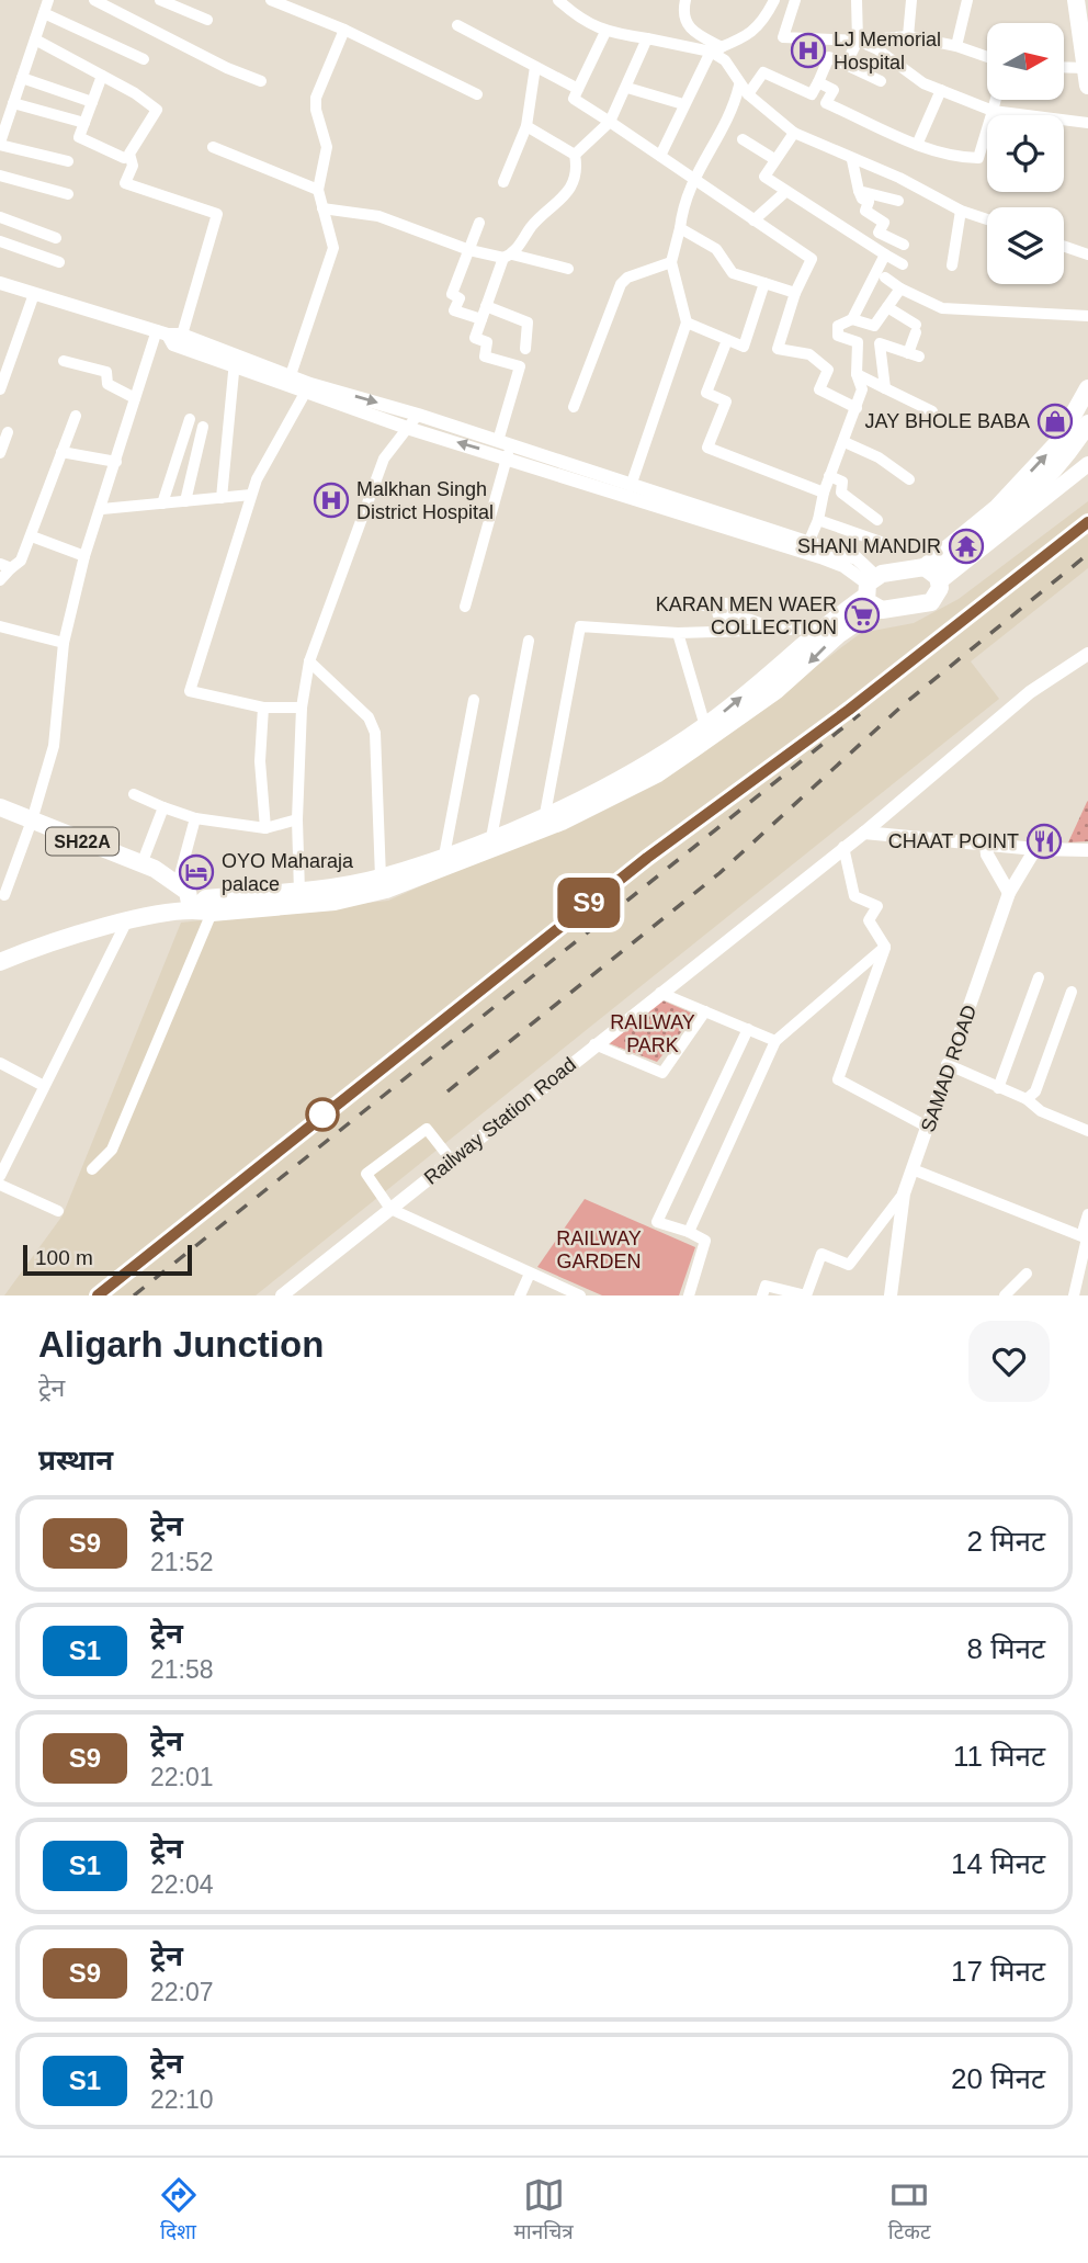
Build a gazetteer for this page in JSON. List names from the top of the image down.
{
  "streets": {
    "main road": ["SH22A"],
    "street": ["SAMAD ROAD", "Railway Station Road"]
  },
  "parks": ["RAILWAY PARK", "RAILWAY GARDEN"],
  "places": {
    "hospital": ["LJ Memorial Hospital", "Malkhan Singh District Hospital"],
    "shop": ["JAY BHOLE BABA"],
    "temple": ["SHANI MANDIR"],
    "supermarket": ["KARAN MEN WAER COLLECTION"],
    "restaurant": ["CHAAT POINT"],
    "hotel": ["OYO Maharaja palace"]
  },
  "scale_bar": "100 m",
  "north": "right",
  "page": {
    "on_map": "S9",
    "scale": "100 m",
    "heading": [
      ["Aligarh Junction", "ट्रेन"],
      "प्रस्थान"
    ],
    "list": [
      {
        "mark": "S9",
        "name": "ट्रेन",
        "note": "21:52",
        "value": "2 मिनट"
      },
      {
        "mark": "S1",
        "name": "ट्रेन",
        "note": "21:58",
        "value": "8 मिनट"
      },
      {
        "mark": "S9",
        "name": "ट्रेन",
        "note": "22:01",
        "value": "11 मिनट"
      },
      {
        "mark": "S1",
        "name": "ट्रेन",
        "note": "22:04",
        "value": "14 मिनट"
      },
      {
        "mark": "S9",
        "name": "ट्रेन",
        "note": "22:07",
        "value": "17 मिनट"
      },
      {
        "mark": "S1",
        "name": "ट्रेन",
        "note": "22:10",
        "value": "20 मिनट"
      }
    ],
    "tabs": ["दिशा", "मानचित्र", "टिकट"]
  }
}
